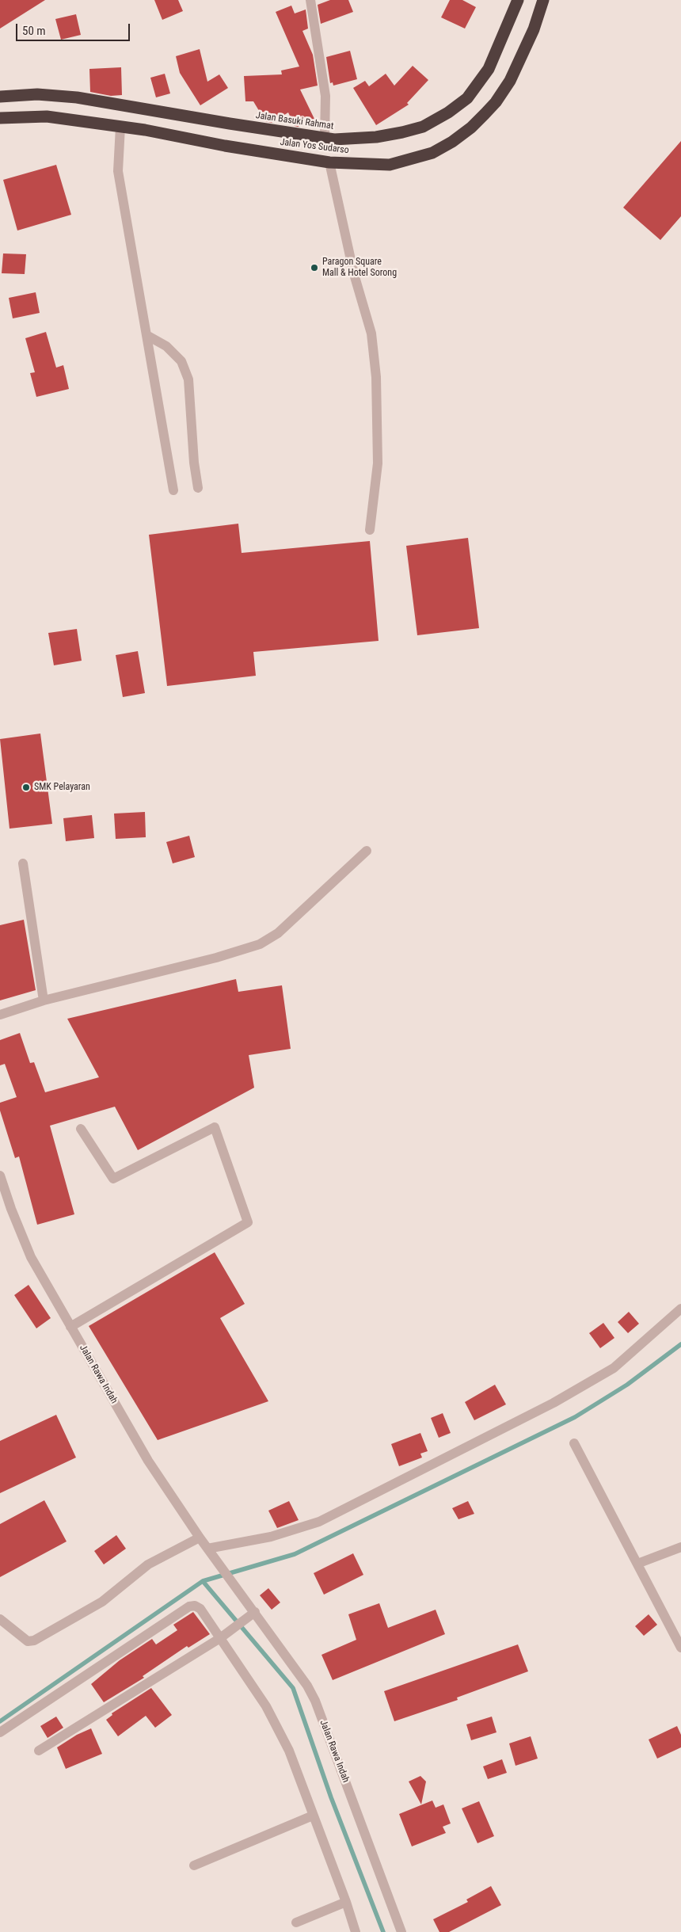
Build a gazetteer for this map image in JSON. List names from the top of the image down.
{
  "streets": {
    "highway": ["Jalan Basuki Rahmat", "Jalan Yos Sudarso"],
    "street": ["Jalan Rawa Indah"]
  },
  "places": ["Paragon Square Mall & Hotel Sorong", "SMK Pelayaran"],
  "scale_bar": "50 m"
}
